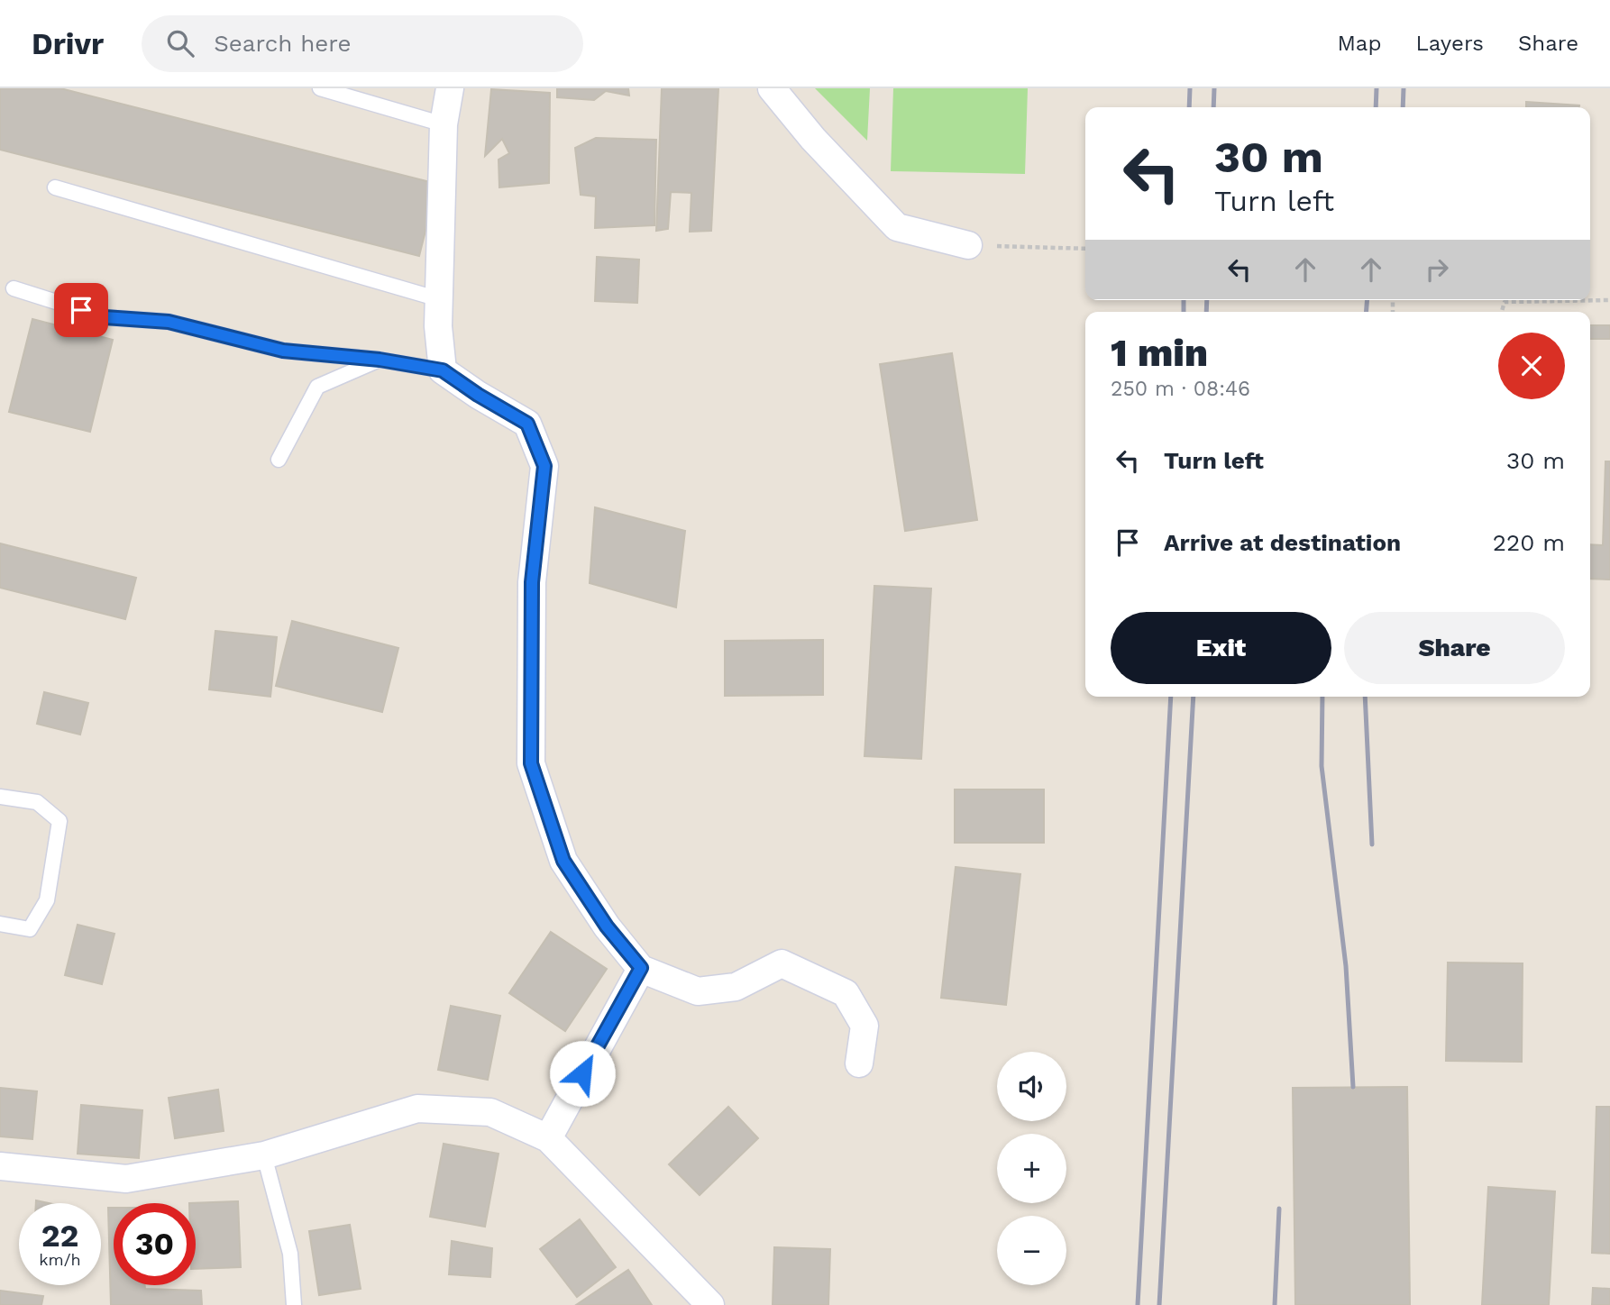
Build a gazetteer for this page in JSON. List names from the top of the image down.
{
  "page": {
    "header": "Drivr",
    "search": "Search here",
    "nav": ["Map", "Layers", "Share"],
    "turn": ["30 m", "Turn left"],
    "heading": ["1 min", "250 m · 08:46"],
    "list": [
      {
        "name": "Turn left",
        "value": "30 m"
      },
      {
        "name": "Arrive at destination",
        "value": "220 m"
      }
    ],
    "buttons": ["Exit", "Share"],
    "map_buttons": ["+", "−"],
    "speed": "22 km/h",
    "limit": "30"
  }
}
